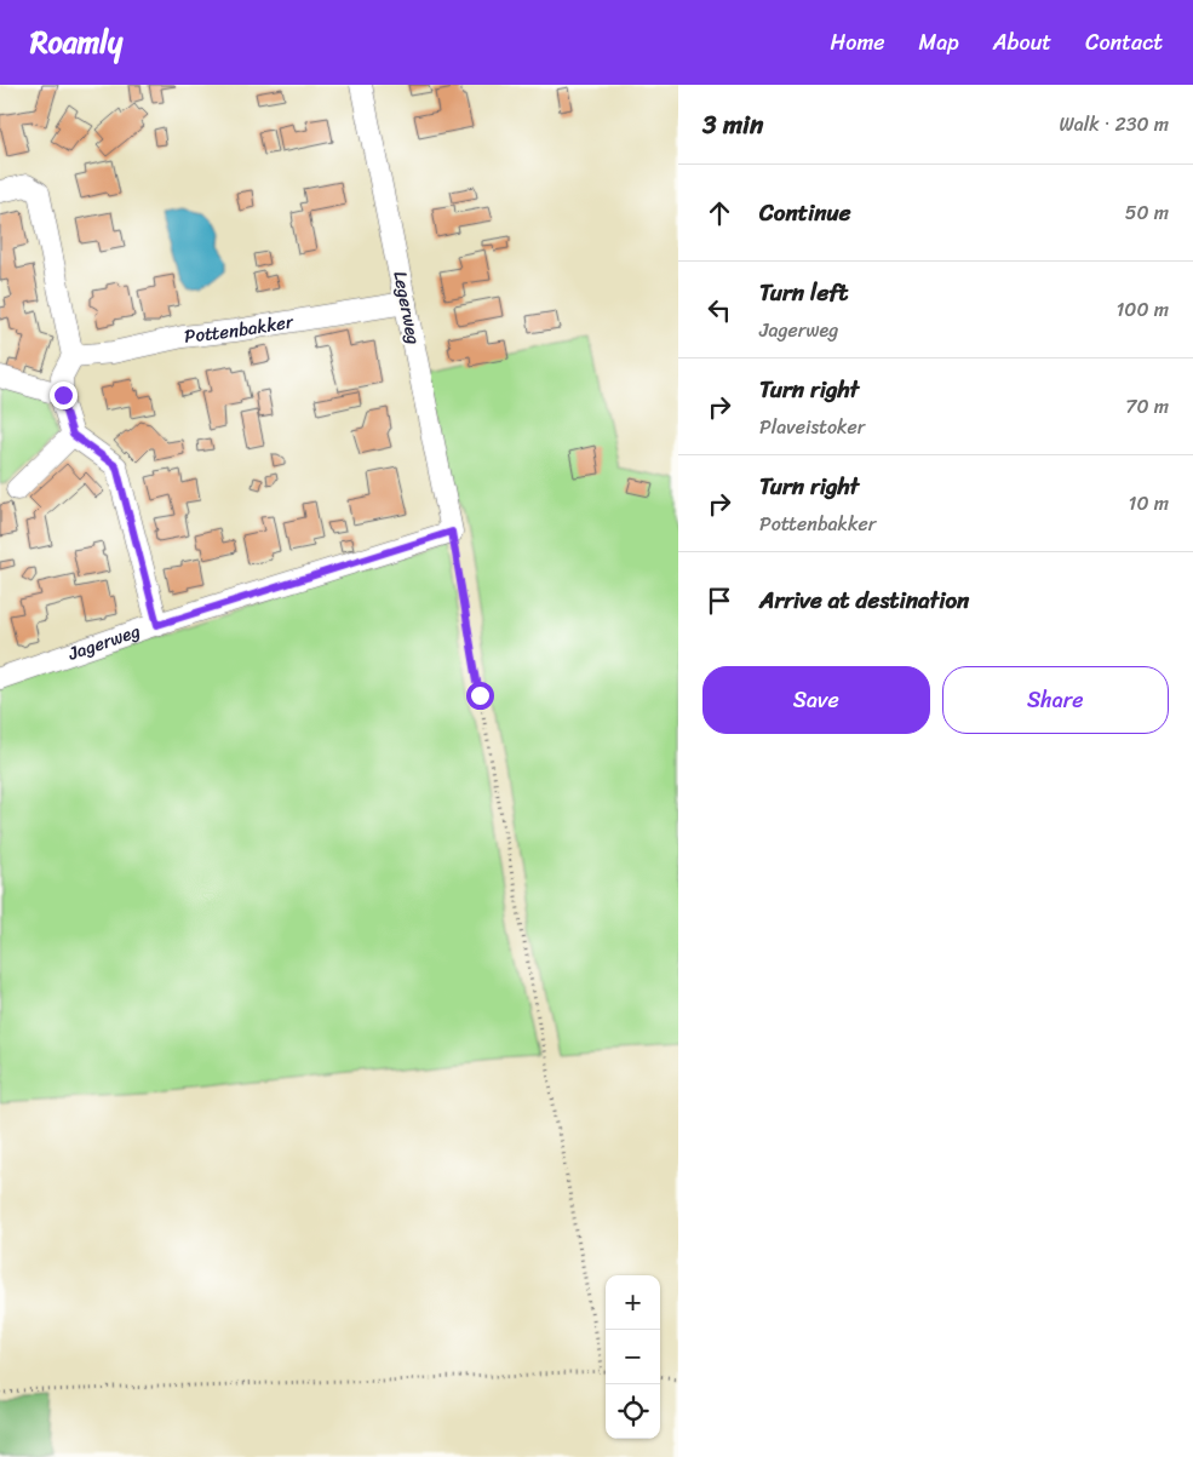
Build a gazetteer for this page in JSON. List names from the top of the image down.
{
  "streets": {
    "street": ["Legerweg", "Pottenbakker", "Jagerweg"]
  },
  "crossings": [
    ["Legerweg", "Pottenbakker"],
    ["Legerweg", "Jagerweg"]
  ],
  "page": {
    "header": "Roamly",
    "nav": [
      "Home",
      "Map",
      "About",
      "Contact"
    ],
    "heading": ["3 min", "Walk · 230 m"],
    "list": [
      ["Continue", "50 m"],
      ["Turn left", "Jagerweg", "100 m"],
      ["Turn right", "Plaveistoker", "70 m"],
      ["Turn right", "Pottenbakker", "10 m"],
      "Arrive at destination"
    ],
    "buttons": ["Save", "Share"],
    "map_buttons": ["+", "−"]
  }
}
